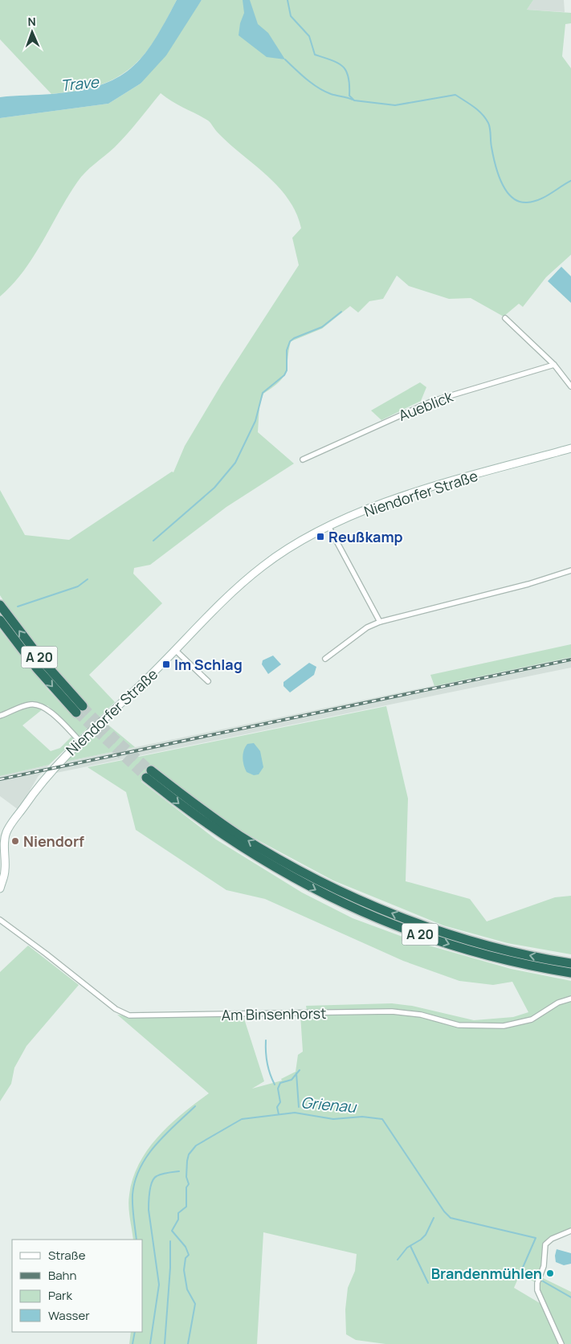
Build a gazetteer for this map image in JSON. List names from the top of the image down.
{
  "streets": {
    "highway": ["A 20"],
    "main road": ["Niendorfer Straße"],
    "street": ["Aueblick", "Am Binsenhorst"]
  },
  "water": ["Trave", "Grienau"],
  "places": {
    "transit": ["Reußkamp", "Im Schlag"],
    "other": ["Niendorf", "Brandenmühlen"]
  },
  "legend": [
    "Straße",
    "Bahn",
    "Park",
    "Wasser"
  ],
  "north": "top"
}
